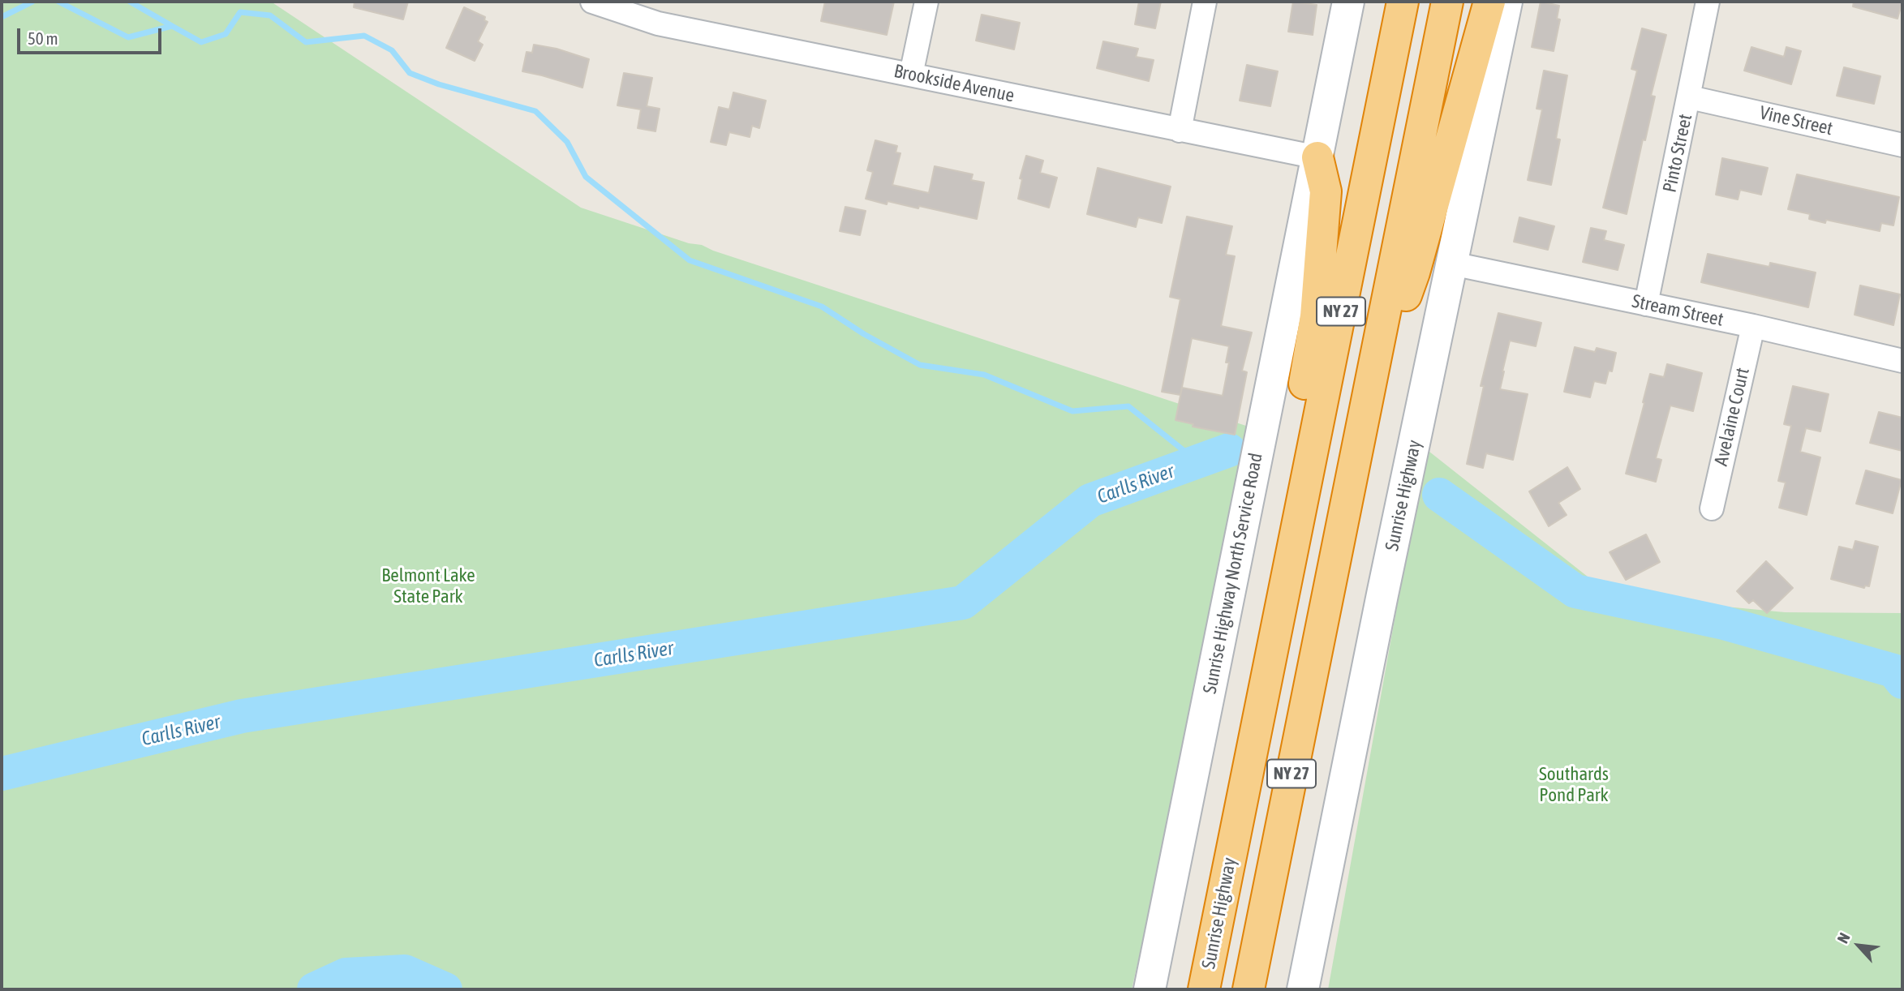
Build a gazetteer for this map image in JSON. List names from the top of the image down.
{
  "streets": {
    "highway": ["NY 27", "Sunrise Highway"],
    "main road": ["Sunrise Highway North Service Road"],
    "street": [
      "Brookside Avenue",
      "Vine Street",
      "Pinto Street",
      "Stream Street",
      "Avelaine Court"
    ]
  },
  "crossings": [
    ["Brookside Avenue", "Sunrise Highway North Service Road"],
    ["Vine Street", "Pinto Street"],
    ["Pinto Street", "Stream Street"],
    ["Stream Street", "Avelaine Court"],
    ["Stream Street", "Sunrise Highway"]
  ],
  "water": ["Carlls River"],
  "parks": ["Belmont Lake State Park", "Southards Pond Park"],
  "scale_bar": "50 m",
  "north": "top left"
}
